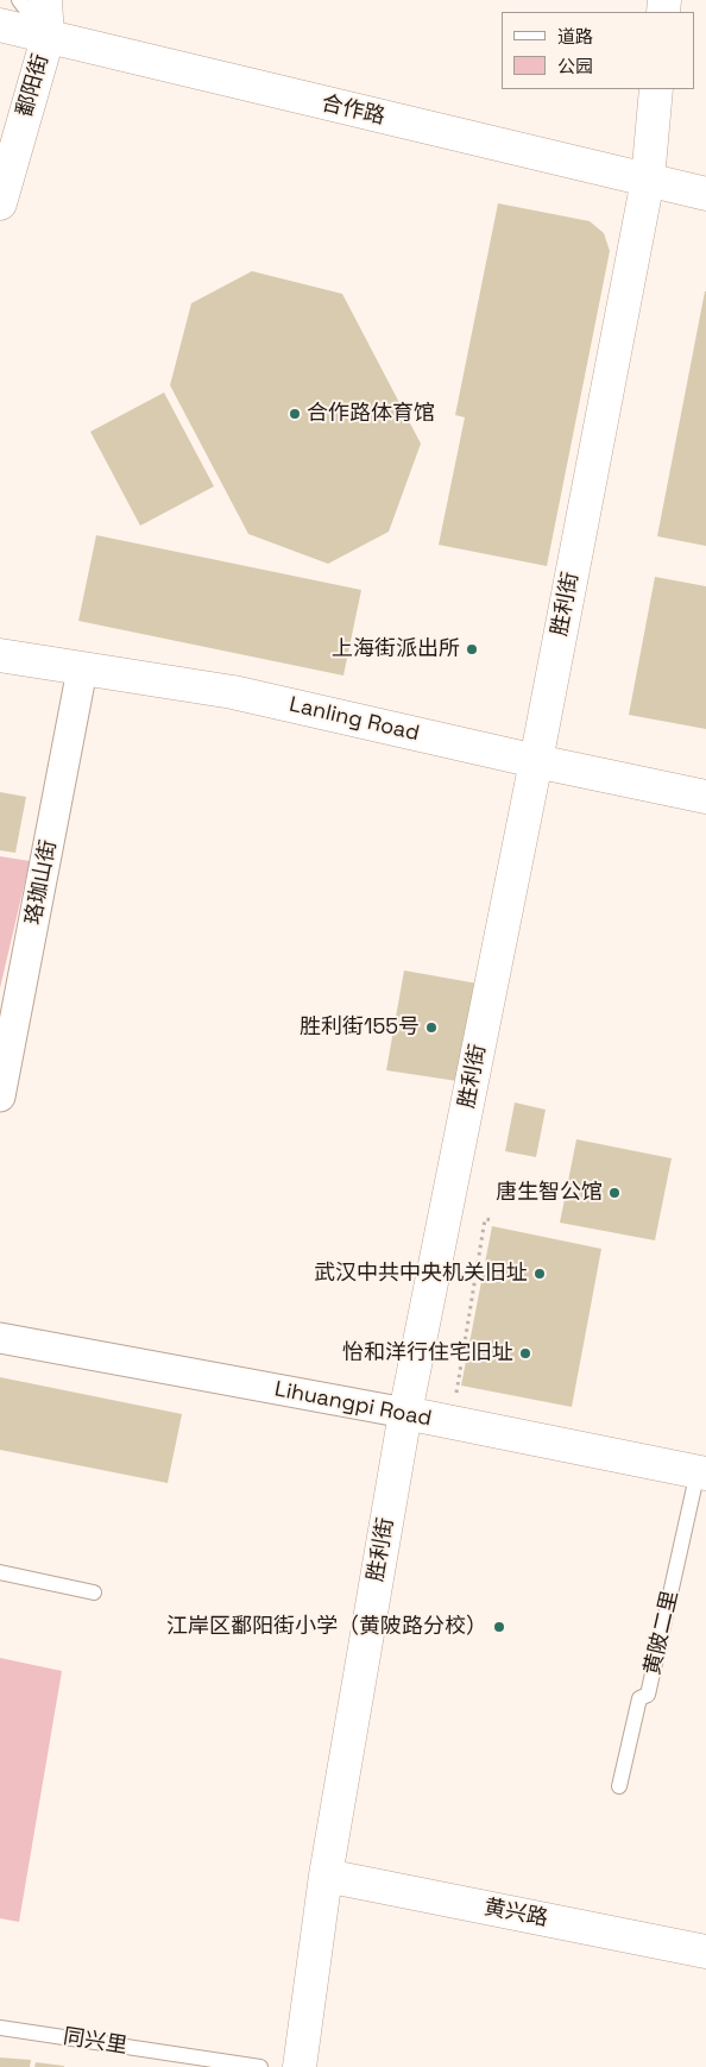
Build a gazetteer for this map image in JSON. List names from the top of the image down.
{
  "streets": {
    "street": [
      "鄱阳街",
      "合作路",
      "胜利街",
      "Lanling Road",
      "珞珈山街",
      "Lihuangpi Road",
      "黄兴路"
    ],
    "lane": ["黄陂二里", "同兴里"]
  },
  "crossings": [
    ["鄱阳街", "合作路"],
    ["合作路", "胜利街"],
    ["胜利街", "Lanling Road"],
    ["胜利街", "Lihuangpi Road"],
    ["胜利街", "黄兴路"],
    ["Lanling Road", "珞珈山街"],
    ["Lihuangpi Road", "黄陂二里"]
  ],
  "places": [
    "合作路体育馆",
    "上海街派出所",
    "胜利街155号",
    "唐生智公馆",
    "武汉中共中央机关旧址",
    "怡和洋行住宅旧址",
    "江岸区鄱阳街小学（黄陂路分校）"
  ],
  "legend": ["道路", "公园"]
}
